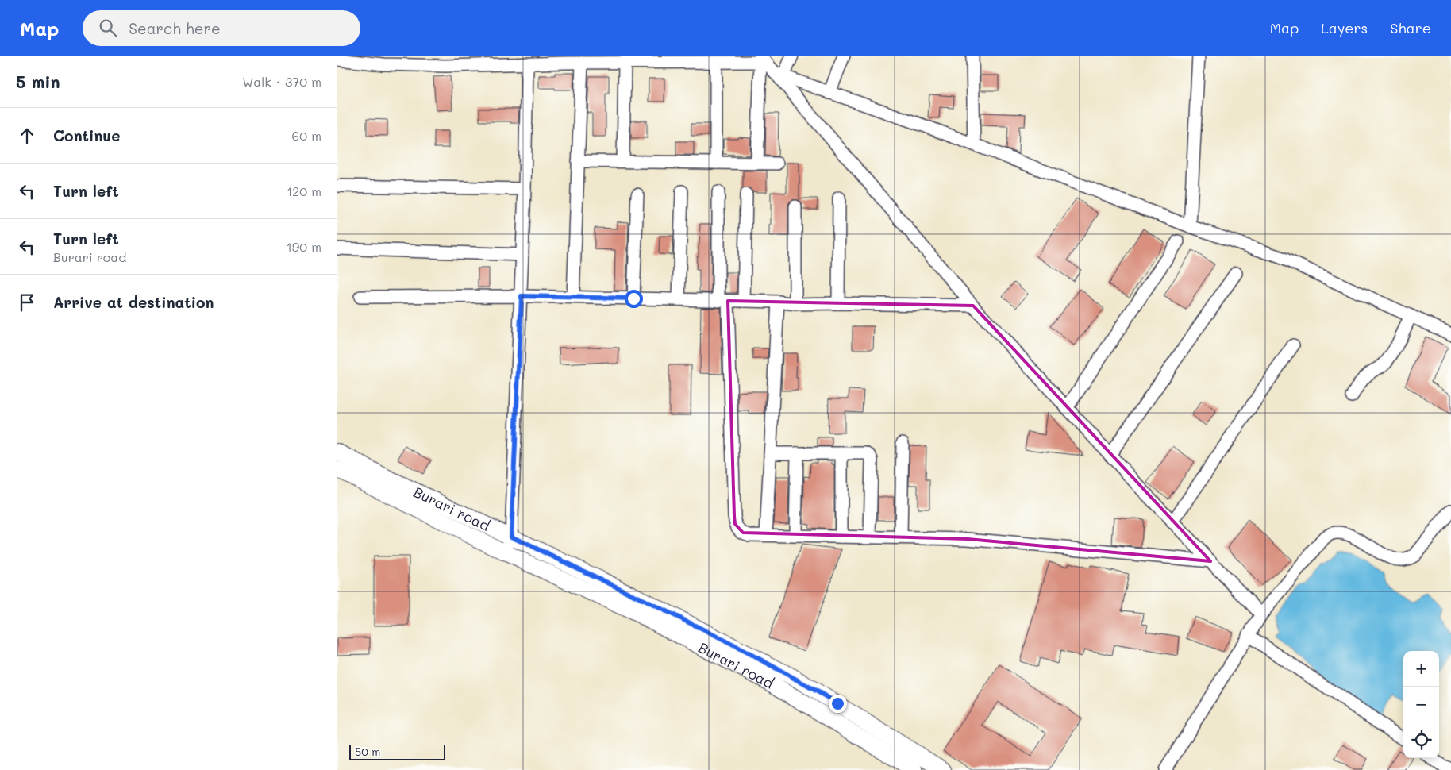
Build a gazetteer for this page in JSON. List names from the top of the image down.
{
  "streets": {
    "main road": ["Burari road"]
  },
  "scale_bar": "50 m",
  "page": {
    "header": "Map",
    "search": "Search here",
    "nav": ["Map", "Layers", "Share"],
    "heading": ["5 min", "Walk · 370 m"],
    "list": [
      ["Continue", "60 m"],
      ["Turn left", "120 m"],
      ["Turn left", "Burari road", "190 m"],
      "Arrive at destination"
    ],
    "map_buttons": ["+", "−"],
    "scale": "50 m"
  }
}
